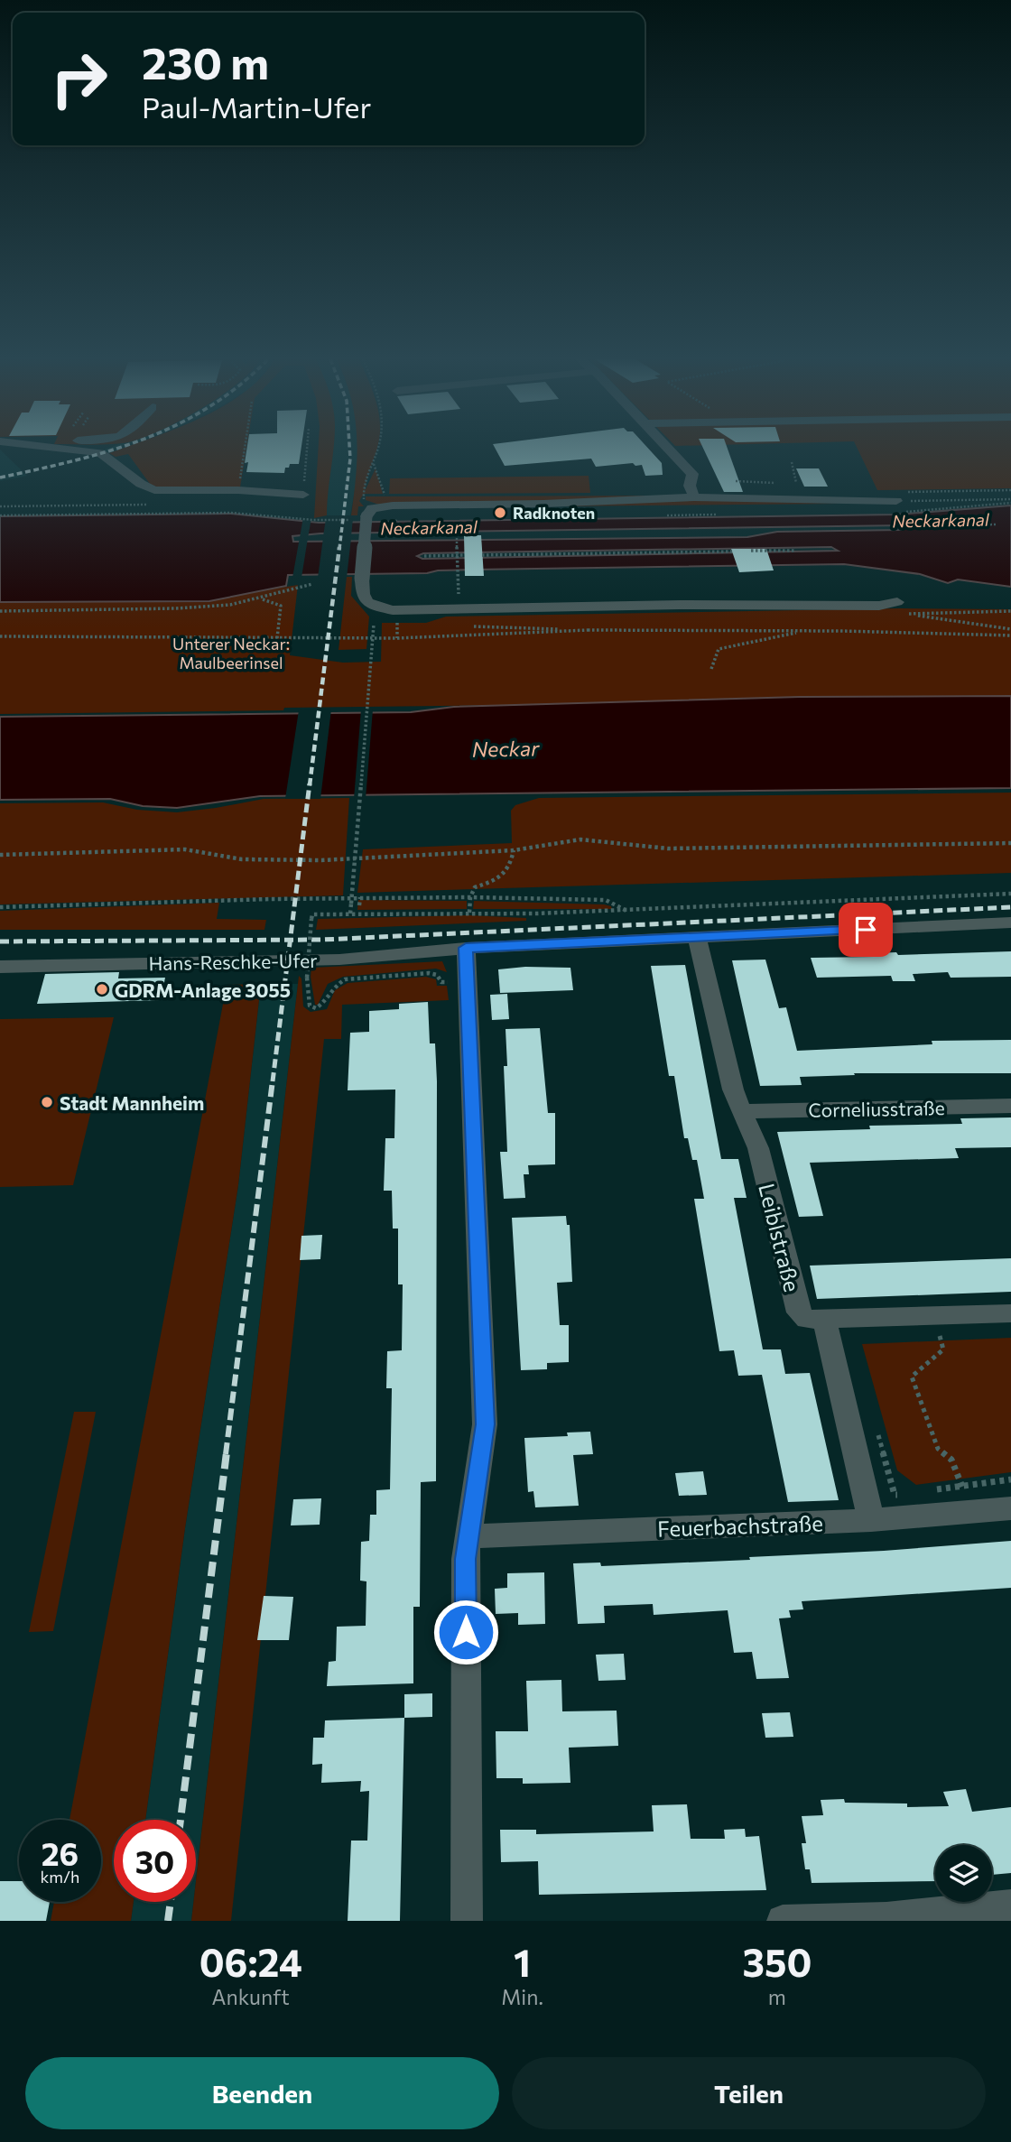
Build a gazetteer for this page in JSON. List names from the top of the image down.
{
  "streets": {
    "street": [
      "Hans-Reschke-Ufer",
      "Corneliusstraße",
      "Leiblstraße",
      "Feuerbachstraße"
    ]
  },
  "crossings": [
    ["Hans-Reschke-Ufer", "Leiblstraße"],
    ["Corneliusstraße", "Leiblstraße"]
  ],
  "water": ["Neckarkanal", "Neckar"],
  "parks": ["Unterer Neckar: Maulbeerinsel"],
  "places": ["Radknoten", "GDRM-Anlage 3055", "Stadt Mannheim"],
  "page": {
    "turn": ["230 m", "Paul-Martin-Ufer"],
    "speed": "26 km/h",
    "limit": "30",
    "eta": [
      "06:24",
      "Ankunft",
      "1",
      "Min.",
      "350",
      "m"
    ],
    "buttons": ["Beenden", "Teilen"]
  }
}
